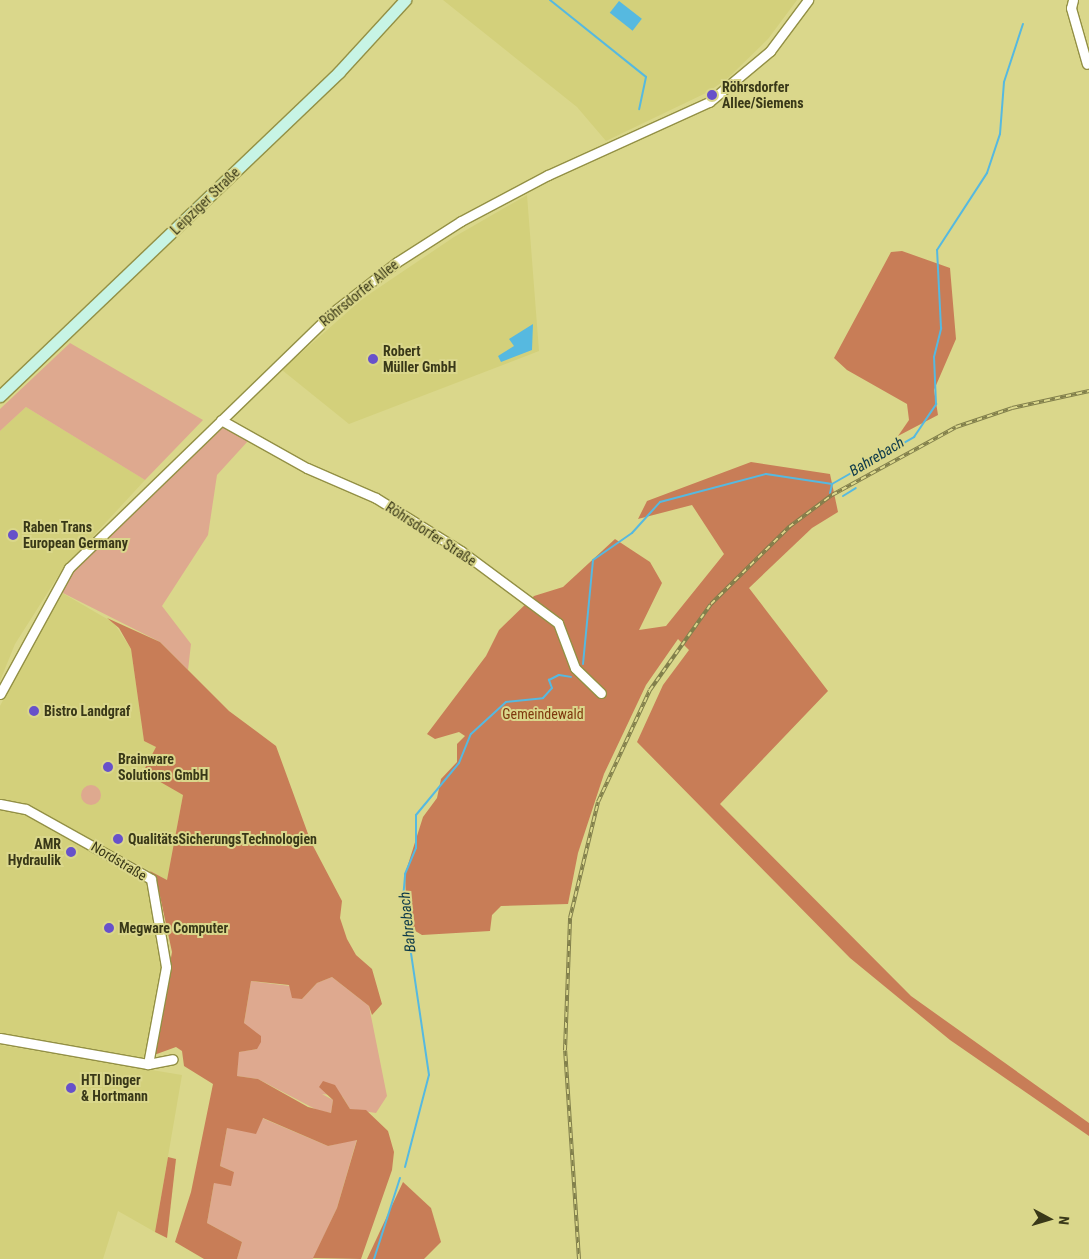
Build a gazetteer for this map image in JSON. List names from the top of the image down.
{
  "streets": {
    "main road": ["Leipziger Straße"],
    "street": ["Röhrsdorfer Allee", "Röhrsdorfer Straße", "Nordstraße"]
  },
  "crossings": [
    ["Röhrsdorfer Allee", "Röhrsdorfer Straße"]
  ],
  "water": ["Bahrebach"],
  "parks": ["Gemeindewald"],
  "places": [
    "Röhrsdorfer Allee/Siemens",
    "Robert Müller GmbH",
    "Raben Trans European Germany",
    "Bistro Landgraf",
    "Brainware Solutions GmbH",
    "QualitätsSicherungsTechnologien",
    "AMR Hydraulik",
    "Megware Computer",
    "HTI Dinger & Hortmann"
  ],
  "north": "right"
}
